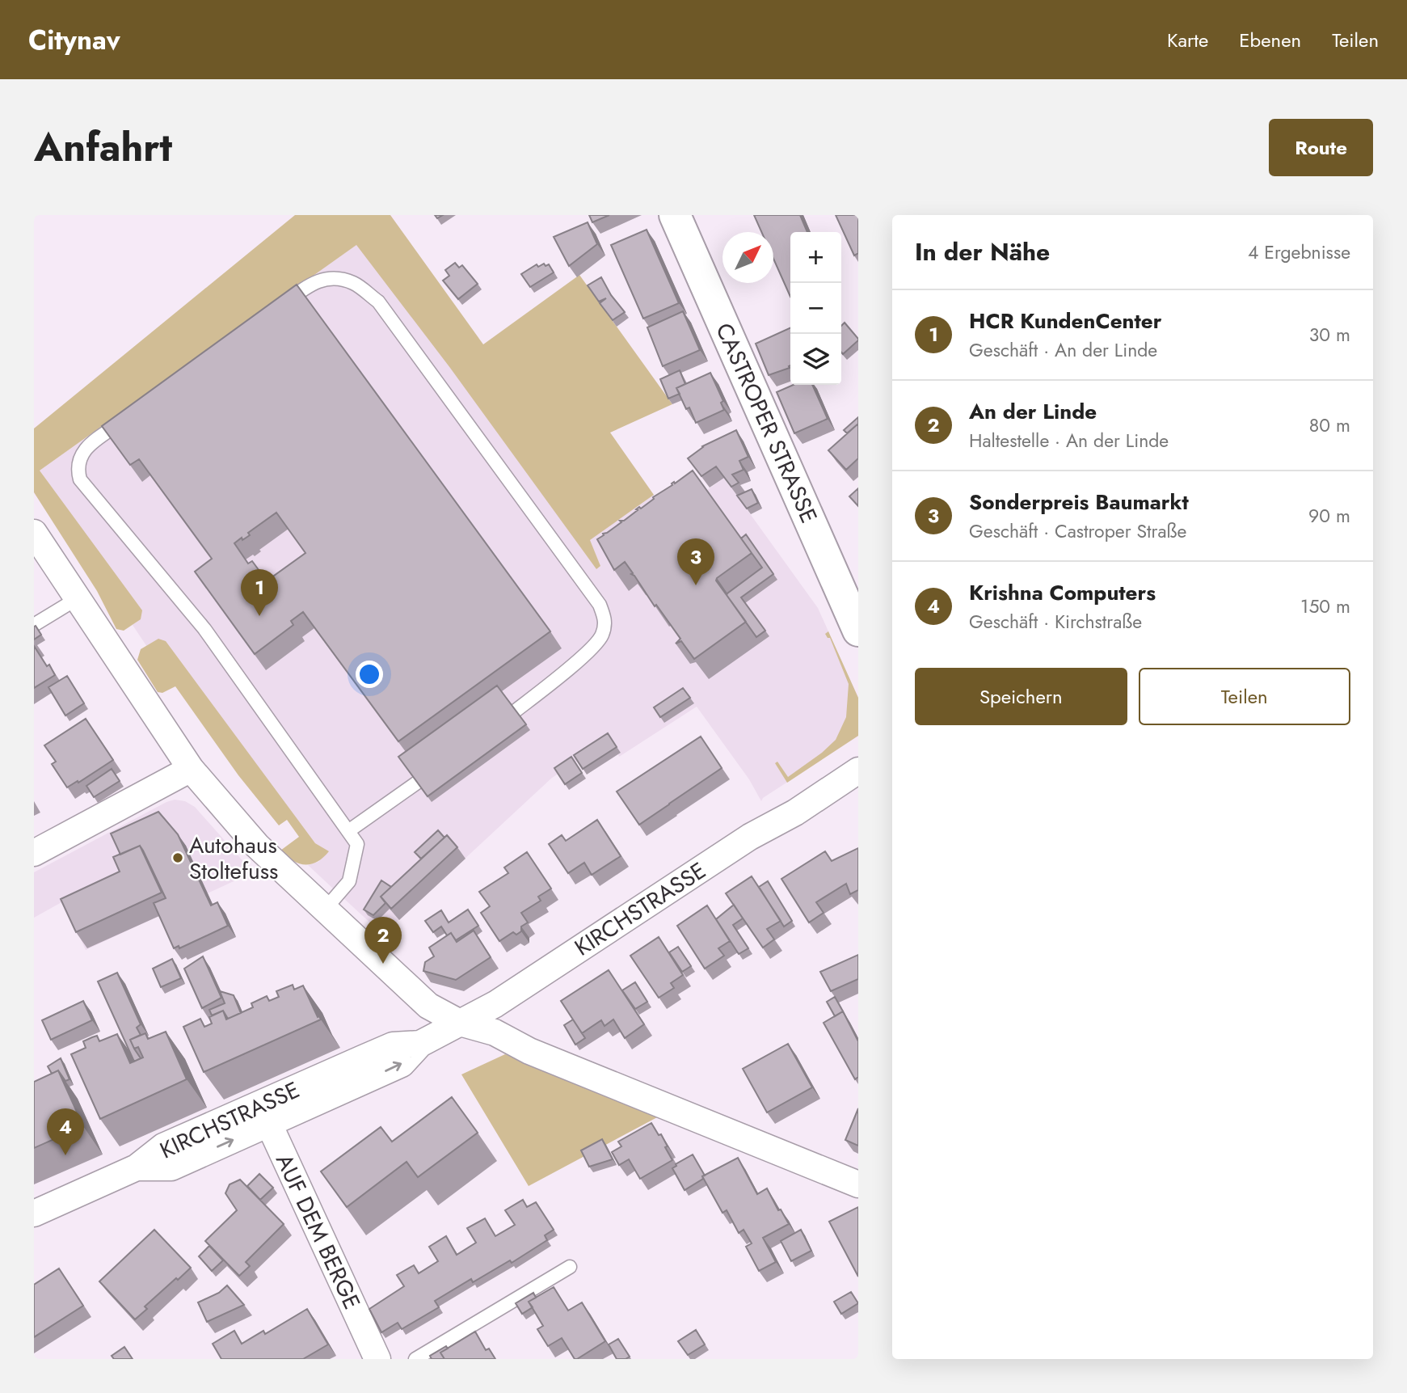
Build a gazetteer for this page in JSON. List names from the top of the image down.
{
  "streets": {
    "main road": ["CASTROPER STRASSE"],
    "street": ["KIRCHSTRASSE", "AUF DEM BERGE"]
  },
  "crossings": [
    ["KIRCHSTRASSE", "AUF DEM BERGE"]
  ],
  "places": ["Autohaus Stoltefuss"],
  "north": "top right",
  "page": {
    "header": "Citynav",
    "nav": ["Karte", "Ebenen", "Teilen"],
    "title": "Anfahrt",
    "buttons": [
      "Route",
      ["Speichern", "Teilen"]
    ],
    "heading": ["In der Nähe", "4 Ergebnisse"],
    "map_buttons": ["+", "−"],
    "list": [
      {
        "mark": "1",
        "name": "HCR KundenCenter",
        "note": "Geschäft · An der Linde",
        "value": "30 m"
      },
      {
        "mark": "2",
        "name": "An der Linde",
        "note": "Haltestelle · An der Linde",
        "value": "80 m"
      },
      {
        "mark": "3",
        "name": "Sonderpreis Baumarkt",
        "note": "Geschäft · Castroper Straße",
        "value": "90 m"
      },
      {
        "mark": "4",
        "name": "Krishna Computers",
        "note": "Geschäft · Kirchstraße",
        "value": "150 m"
      }
    ],
    "pins": [
      "3",
      "1",
      "2",
      "4"
    ]
  }
}
